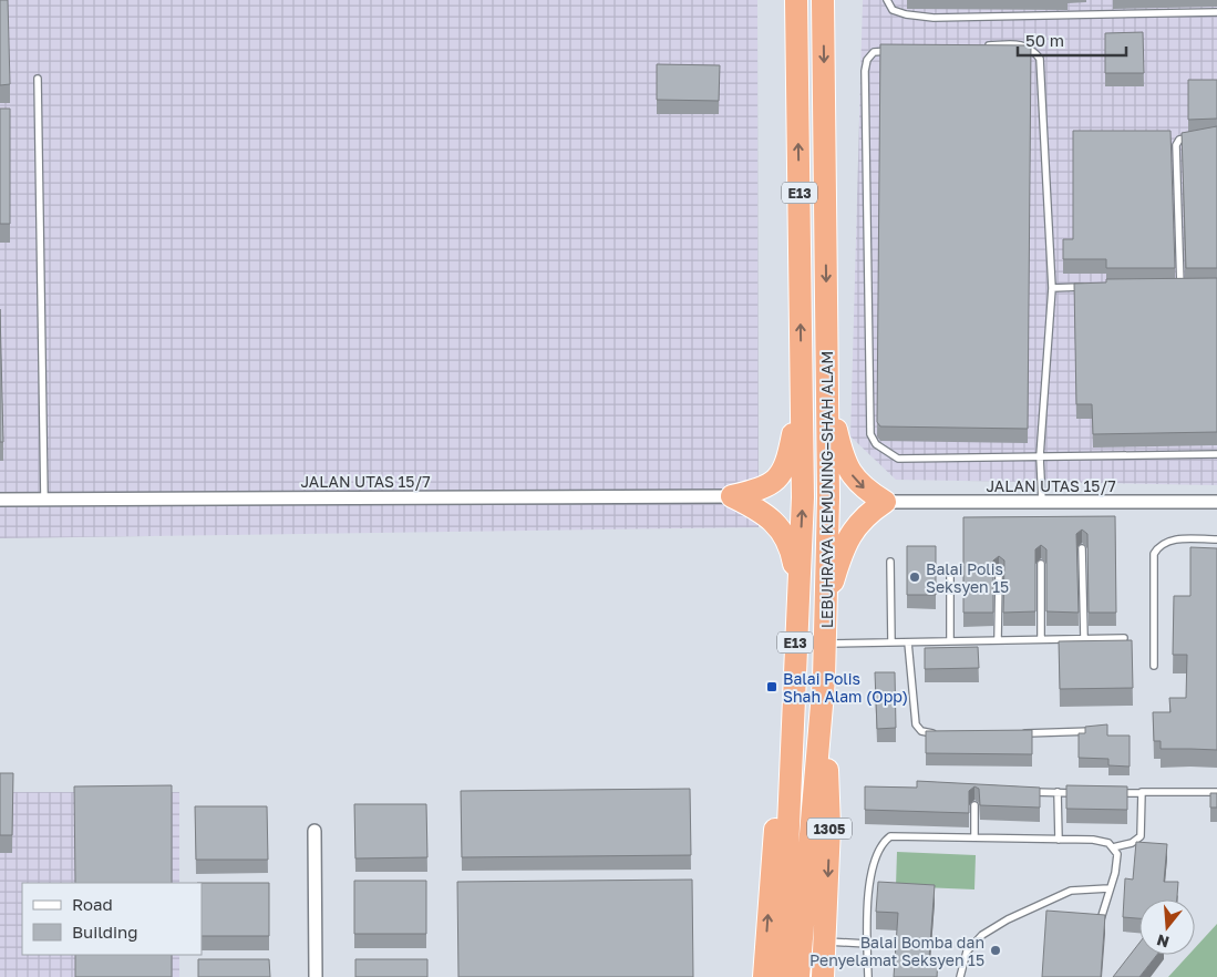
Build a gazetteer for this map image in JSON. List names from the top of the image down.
{
  "streets": {
    "highway": ["E13", "LEBUHRAYA KEMUNING–SHAH ALAM", "1305"],
    "street": ["JALAN UTAS 15/7"]
  },
  "crossings": [
    ["LEBUHRAYA KEMUNING–SHAH ALAM", "1305"]
  ],
  "places": {
    "other": ["Balai Polis Seksyen 15", "Balai Bomba dan Penyelamat Seksyen 15"],
    "transit": ["Balai Polis Shah Alam (Opp)"]
  },
  "legend": ["Road", "Building"],
  "scale_bar": "50 m",
  "north": "bottom"
}
